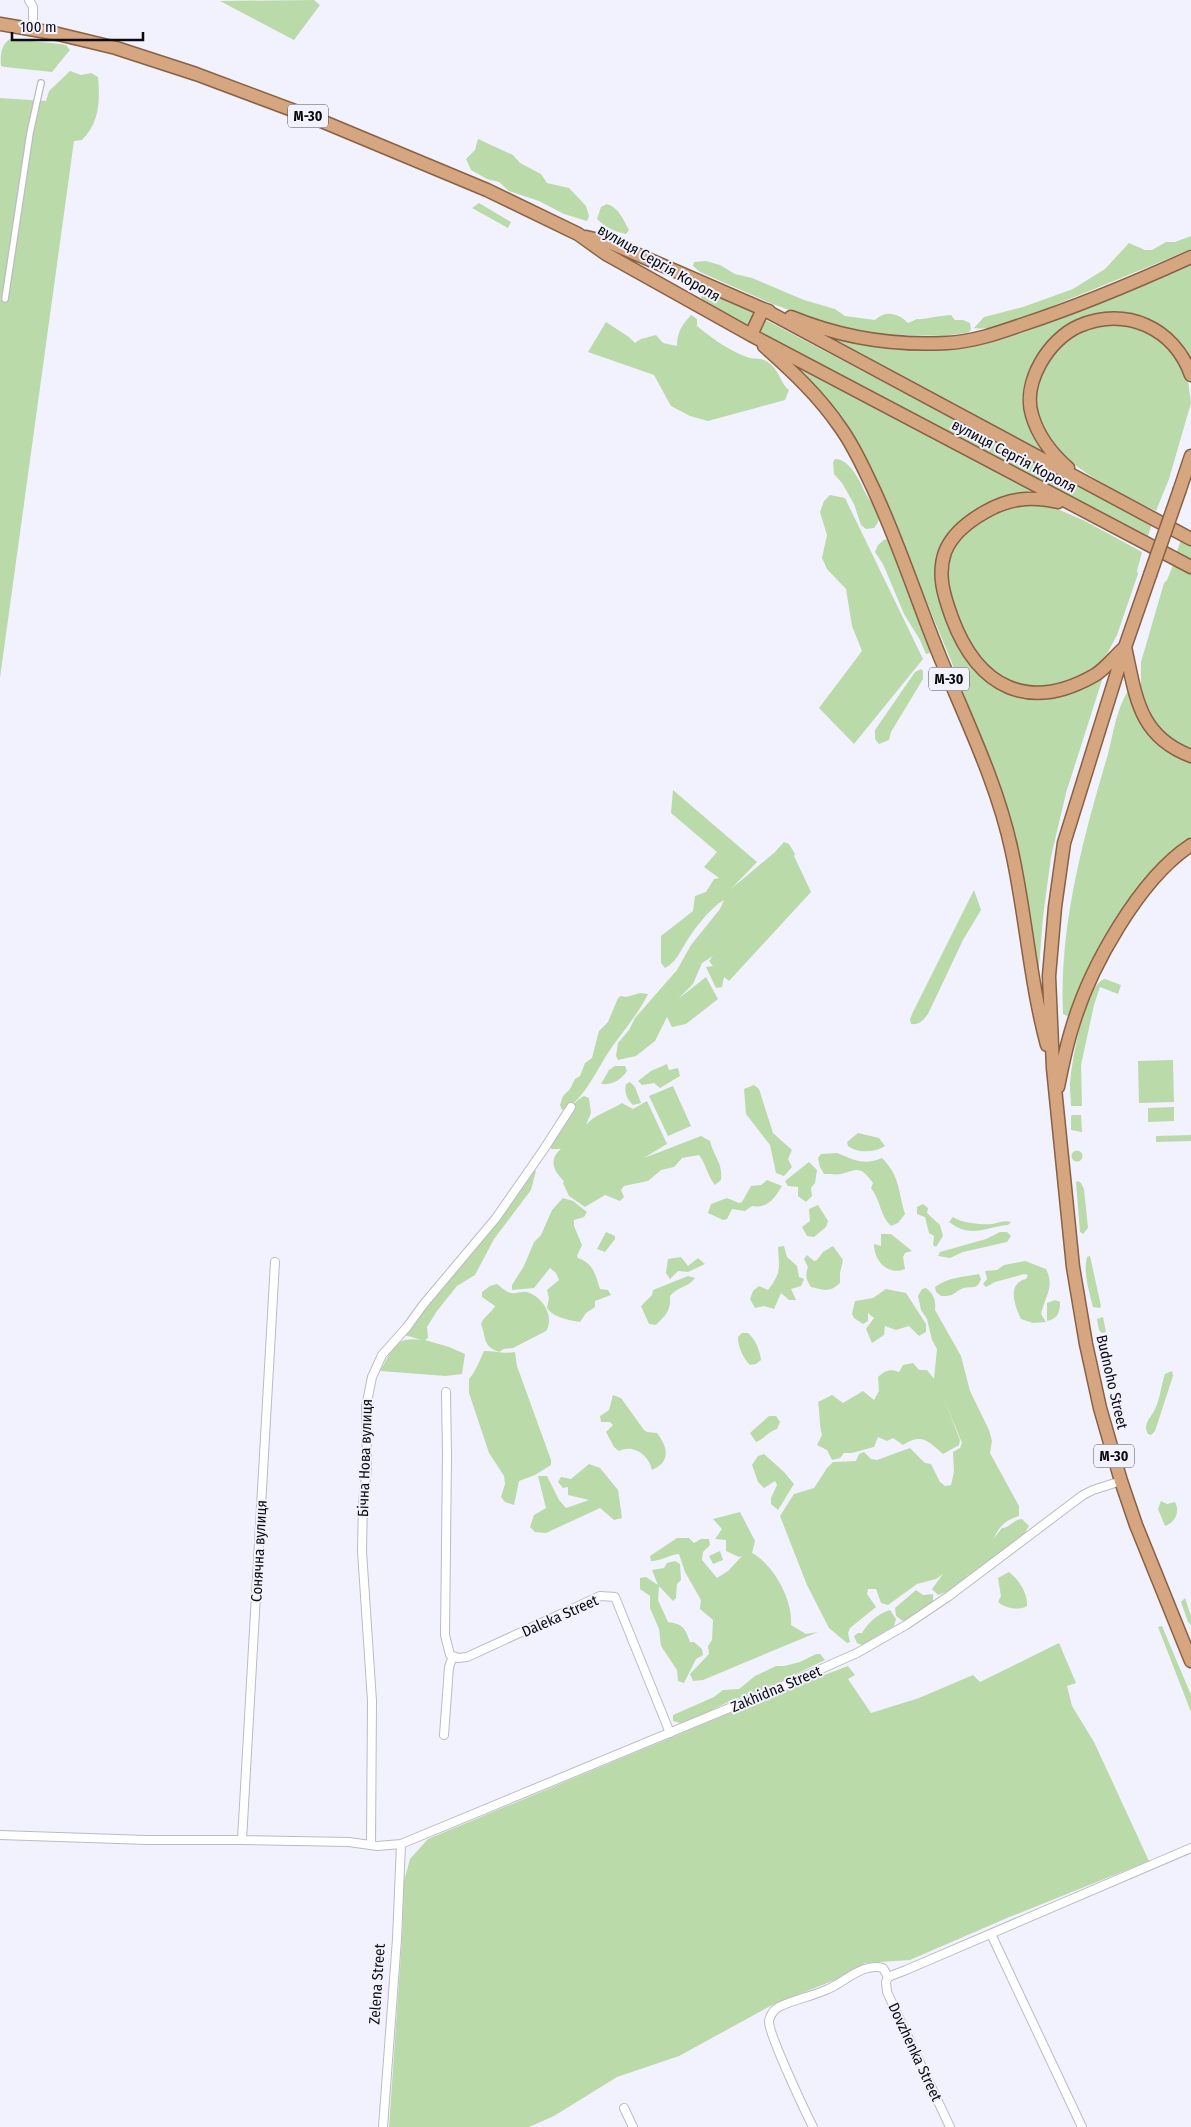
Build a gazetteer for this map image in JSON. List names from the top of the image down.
{
  "streets": {
    "highway": ["М-30", "вулиця Сергія Короля", "Budnoho Street"],
    "street": [
      "Бічна Нова вулиця",
      "Сонячна вулиця",
      "Daleka Street",
      "Zakhidna Street",
      "Zelena Street",
      "Dovzhenka Street"
    ]
  },
  "crossings": [
    ["М-30", "вулиця Сергія Короля"],
    ["М-30", "Budnoho Street"],
    ["Budnoho Street", "Zakhidna Street"],
    ["Daleka Street", "Zakhidna Street"],
    ["Zakhidna Street", "Zelena Street"]
  ],
  "scale_bar": "100 m"
}
